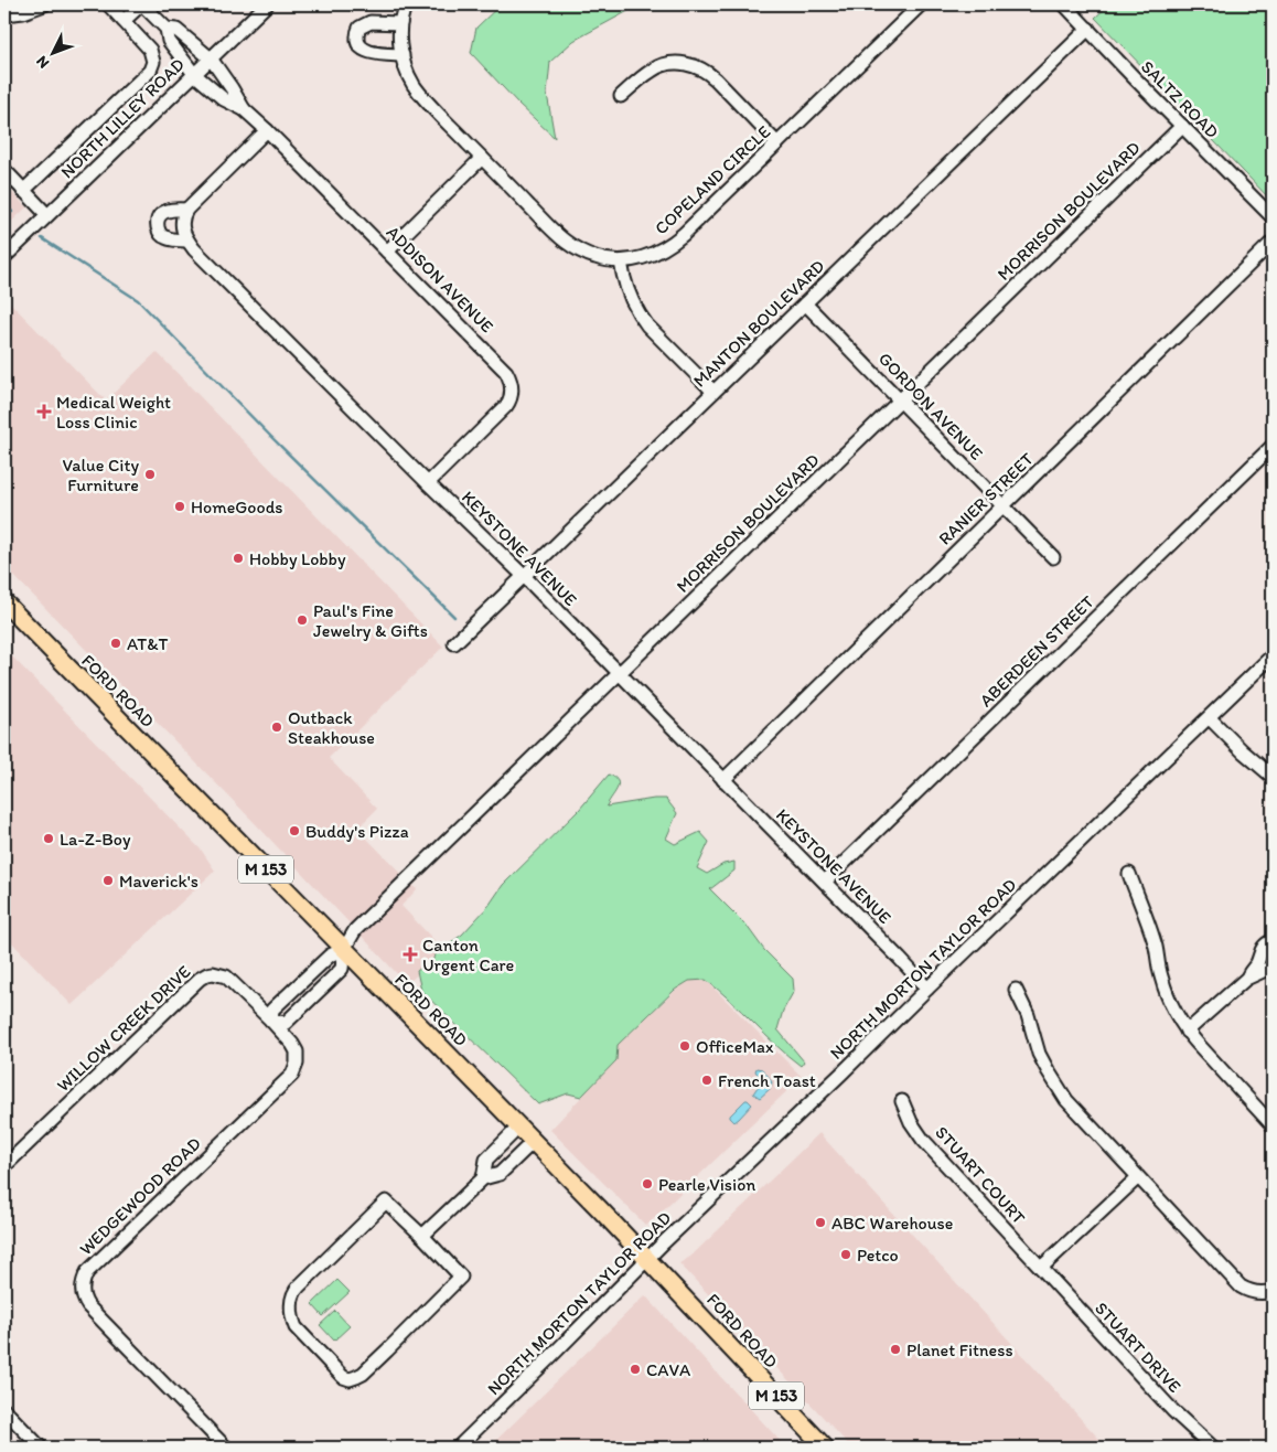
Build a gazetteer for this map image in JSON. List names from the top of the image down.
{
  "streets": {
    "main road": ["FORD ROAD", "M 153"],
    "street": [
      "SALTZ ROAD",
      "NORTH LILLEY ROAD",
      "COPELAND CIRCLE",
      "MORRISON BOULEVARD",
      "ADDISON AVENUE",
      "MANTON BOULEVARD",
      "GORDON AVENUE",
      "RANIER STREET",
      "KEYSTONE AVENUE",
      "ABERDEEN STREET",
      "NORTH MORTON TAYLOR ROAD",
      "WILLOW CREEK DRIVE",
      "STUART COURT",
      "WEDGEWOOD ROAD",
      "STUART DRIVE"
    ]
  },
  "crossings": [
    ["SALTZ ROAD", "MORRISON BOULEVARD"],
    ["SALTZ ROAD", "MANTON BOULEVARD"],
    ["NORTH LILLEY ROAD", "ADDISON AVENUE"],
    ["MORRISON BOULEVARD", "GORDON AVENUE"],
    ["MORRISON BOULEVARD", "KEYSTONE AVENUE"],
    ["MORRISON BOULEVARD", "FORD ROAD"],
    ["ADDISON AVENUE", "KEYSTONE AVENUE"],
    ["MANTON BOULEVARD", "GORDON AVENUE"],
    ["MANTON BOULEVARD", "KEYSTONE AVENUE"],
    ["GORDON AVENUE", "RANIER STREET"],
    ["RANIER STREET", "KEYSTONE AVENUE"],
    ["KEYSTONE AVENUE", "ABERDEEN STREET"],
    ["KEYSTONE AVENUE", "NORTH MORTON TAYLOR ROAD"],
    ["FORD ROAD", "NORTH MORTON TAYLOR ROAD"],
    ["WILLOW CREEK DRIVE", "WEDGEWOOD ROAD"],
    ["STUART COURT", "STUART DRIVE"]
  ],
  "places": {
    "health": ["Medical Weight Loss Clinic", "Canton Urgent Care"],
    "other": [
      "Value City Furniture",
      "HomeGoods",
      "Hobby Lobby",
      "Paul's Fine Jewelry & Gifts",
      "AT&T",
      "Outback Steakhouse",
      "Buddy's Pizza",
      "La-Z-Boy",
      "Maverick's",
      "OfficeMax",
      "French Toast",
      "Pearle Vision",
      "ABC Warehouse",
      "Petco",
      "Planet Fitness",
      "CAVA"
    ]
  },
  "north": "bottom left"
}
